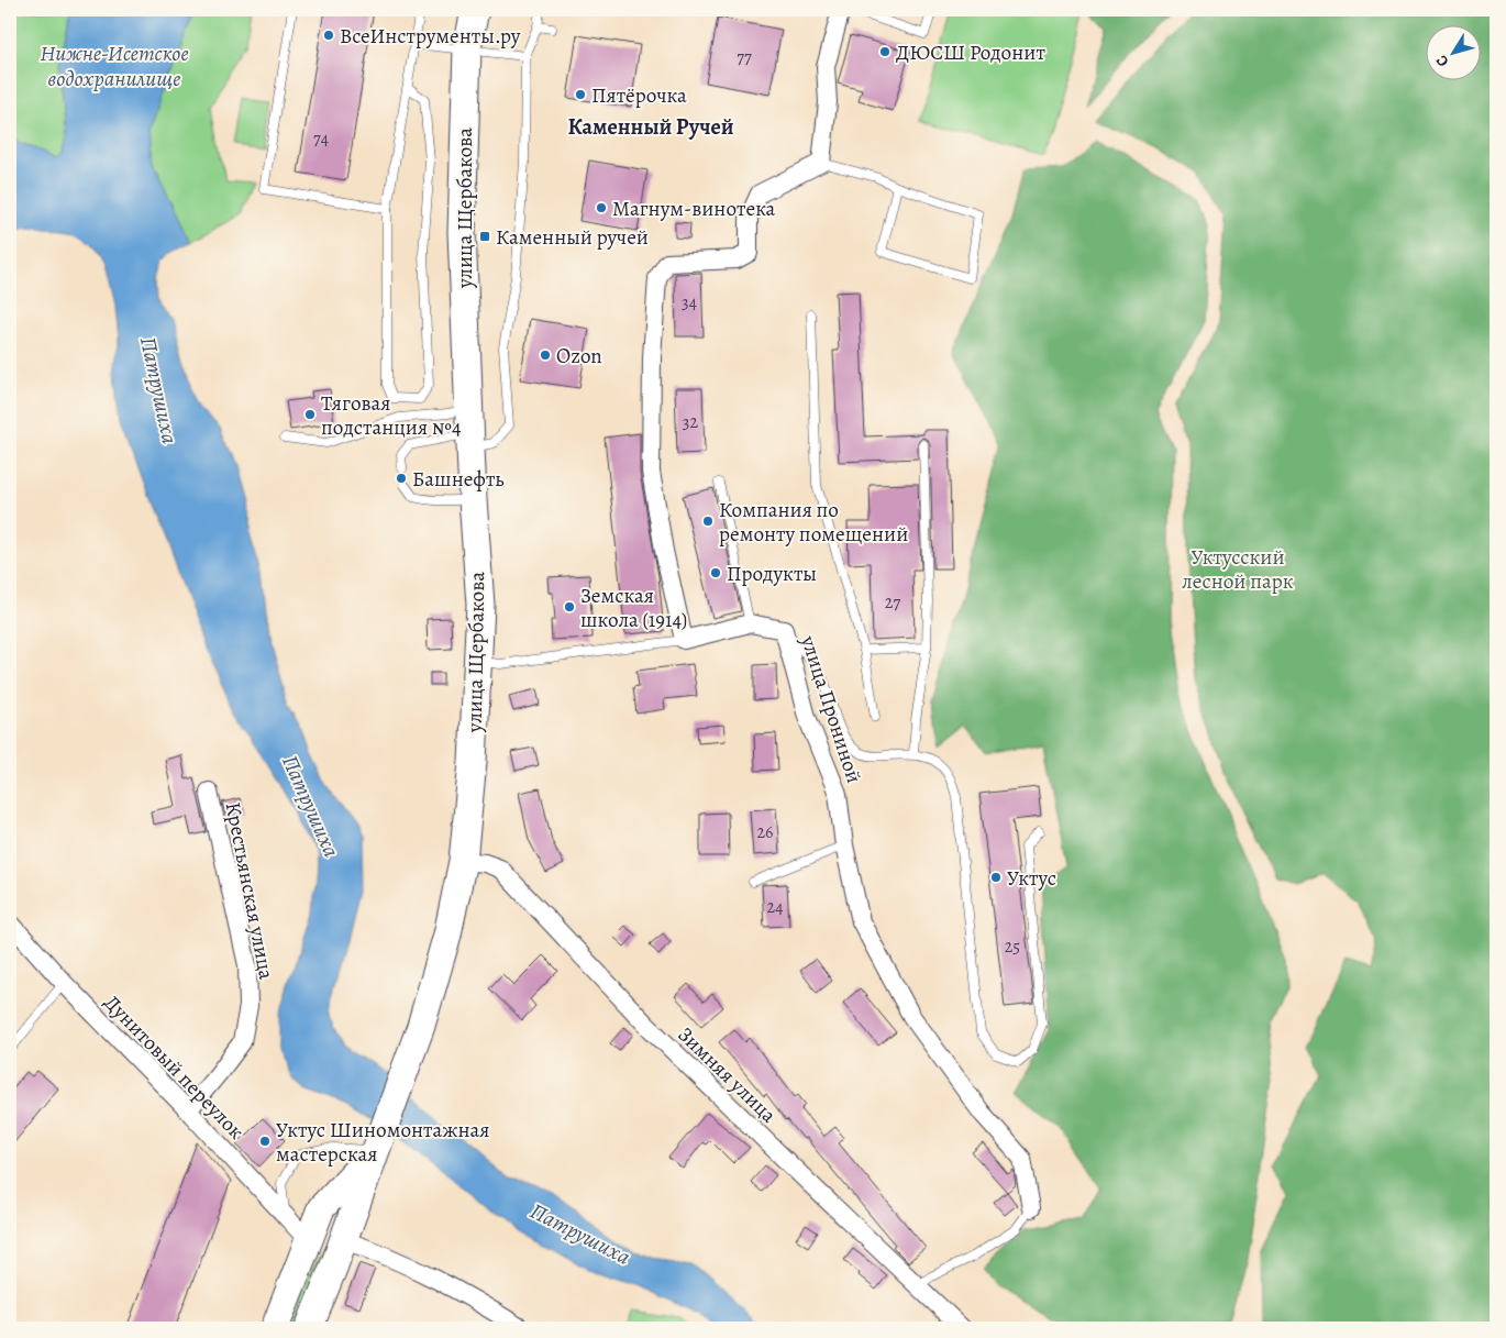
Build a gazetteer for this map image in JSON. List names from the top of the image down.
{
  "streets": {
    "main road": ["улица Щербакова"],
    "street": [
      "улица Прониной",
      "Крестьянская улица",
      "Дунитовый переулок",
      "Зимняя улица"
    ]
  },
  "crossings": [
    ["улица Щербакова", "Дунитовый переулок"],
    ["улица Щербакова", "Зимняя улица"],
    ["Крестьянская улица", "Дунитовый переулок"]
  ],
  "districts": ["Каменный Ручей"],
  "water": ["Нижне-Исетское водохранилище", "Патрушиха"],
  "parks": ["Уктусский лесной парк"],
  "places": {
    "other": [
      "ВсеИнструменты.ру",
      "ДЮСШ Родонит",
      "Пятёрочка",
      "Магнум-винотека",
      "Ozon",
      "Тяговая подстанция №4",
      "Башнефть",
      "Компания по ремонту помещений",
      "Продукты",
      "Земская школа (1914)",
      "Уктус",
      "Уктус Шиномонтажная мастерская"
    ],
    "transit": ["Каменный ручей"]
  },
  "house_numbers": [
    "77",
    "74",
    "34",
    "32",
    "27",
    "26",
    "24",
    "25"
  ],
  "north": "bottom left"
}
